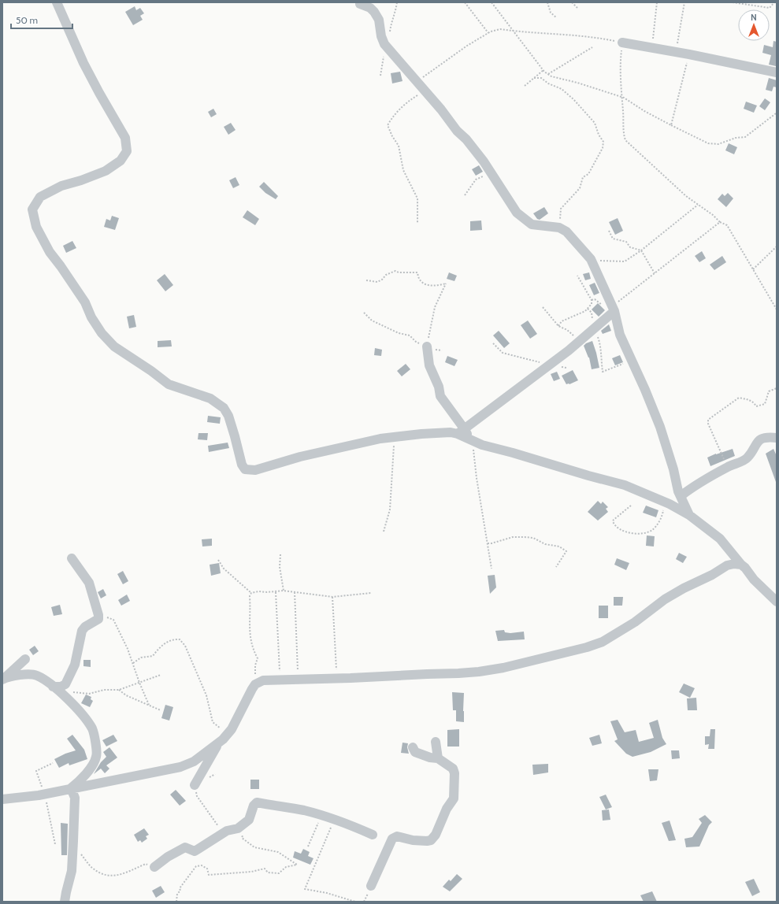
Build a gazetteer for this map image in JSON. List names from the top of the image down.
{
  "scale_bar": "50 m",
  "north": "top"
}
